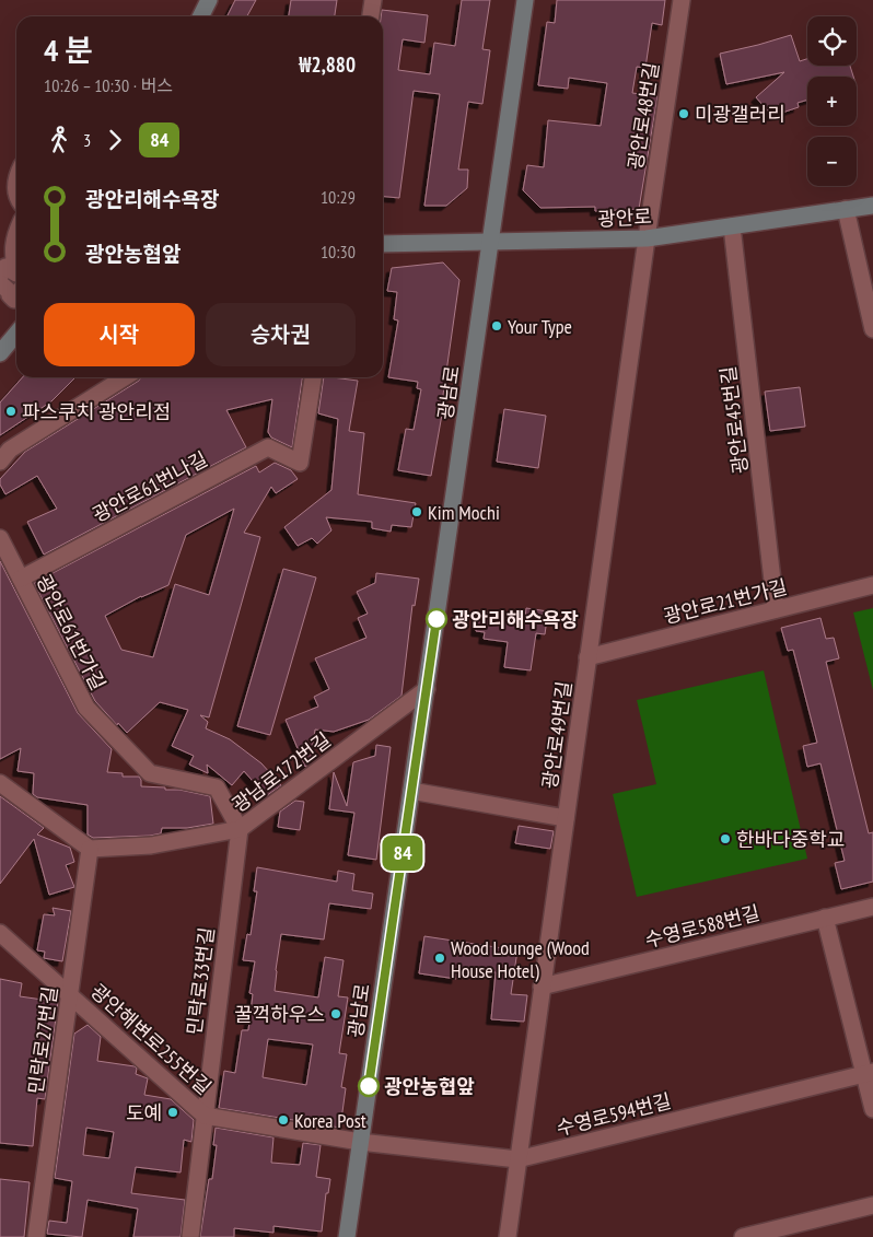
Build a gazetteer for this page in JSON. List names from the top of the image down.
{
  "streets": {
    "main road": ["광안로", "광남로"],
    "street": [
      "광안로48번길",
      "광안로45번길",
      "광안로61번나길",
      "광안로21번가길",
      "광안로61번가길",
      "광안로49번길",
      "광남로172번길",
      "수영로588번길",
      "민락로33번길",
      "광안해변로255번길",
      "민락로27번길",
      "수영로594번길"
    ]
  },
  "crossings": [
    ["광안로48번길", "광안로"],
    ["광안로48번길", "광안로49번길"],
    ["광안로", "광남로"],
    ["광안로", "광안로45번길"],
    ["광안로", "광안로49번길"],
    ["광남로", "광남로172번길"],
    ["광남로", "광안해변로255번길"],
    ["광남로", "수영로594번길"],
    ["광안로45번길", "광안로21번가길"],
    ["광안로61번나길", "광안로61번가길"],
    ["광안로21번가길", "광안로49번길"],
    ["광안로61번가길", "광남로172번길"],
    ["광안로61번가길", "민락로33번길"],
    ["광안로49번길", "수영로588번길"],
    ["광안로49번길", "수영로594번길"],
    ["광남로172번길", "민락로33번길"],
    ["광남로172번길", "민락로27번길"],
    ["민락로33번길", "광안해변로255번길"],
    ["광안해변로255번길", "민락로27번길"],
    ["광안해변로255번길", "수영로594번길"]
  ],
  "places": [
    "미광갤러리",
    "Your Type",
    "파스쿠치 광안리점",
    "Kim Mochi",
    "광안리해수욕장",
    "한바다중학교",
    "Wood Lounge (Wood House Hotel)",
    "꿀꺽하우스",
    "광안농협앞",
    "도예",
    "Korea Post"
  ],
  "lines": ["bus line 84"],
  "page": {
    "on_map": "84",
    "map_buttons": ["+", "−"],
    "heading": ["4 분", "10:26 – 10:30 · 버스", "₩2,880"],
    "legs": ["3", "84"],
    "list": [
      {
        "name": "광안리해수욕장",
        "value": "10:29"
      },
      {
        "name": "광안농협앞",
        "value": "10:30"
      }
    ],
    "buttons": ["시작", "승차권"]
  }
}
